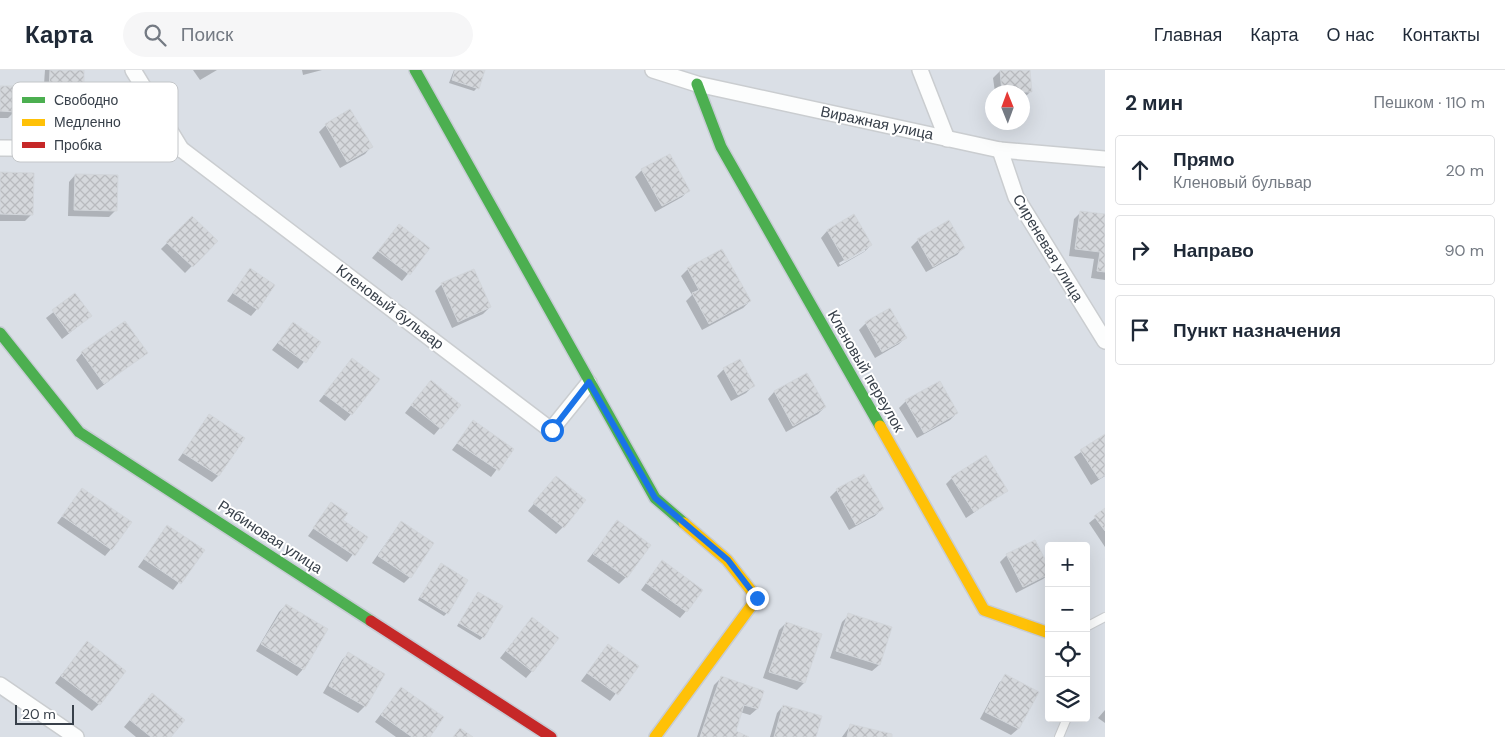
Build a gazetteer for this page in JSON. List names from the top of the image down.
{
  "streets": {
    "street": [
      "Виражная улица",
      "Сиреневая улица",
      "Кленовый бульвар",
      "Кленовый переулок",
      "Рябиновая улица"
    ]
  },
  "crossings": [
    ["Виражная улица", "Сиреневая улица"],
    ["Виражная улица", "Кленовый переулок"]
  ],
  "legend": ["Свободно", "Медленно", "Пробка"],
  "scale_bar": "20 m",
  "north": "top",
  "page": {
    "header": "Карта",
    "search": "Поиск",
    "nav": [
      "Главная",
      "Карта",
      "О нас",
      "Контакты"
    ],
    "heading": ["2 мин", "Пешком · 110 m"],
    "list": [
      ["Прямо", "Кленовый бульвар", "20 m"],
      ["Направо", "90 m"],
      "Пункт назначения"
    ],
    "map_buttons": ["+", "−"],
    "scale": "20 m"
  }
}
